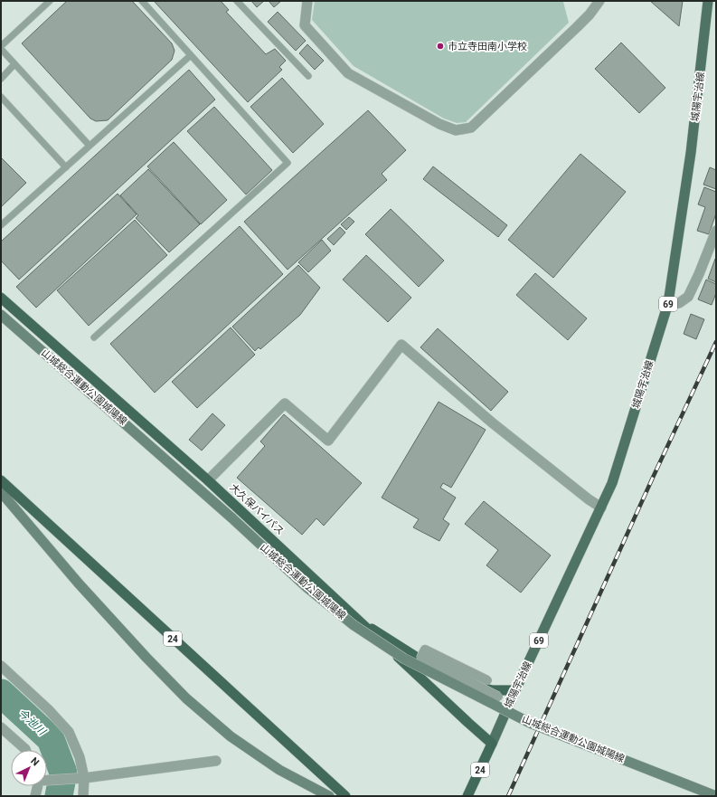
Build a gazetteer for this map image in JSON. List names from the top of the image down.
{
  "streets": {
    "highway": ["大久保バイパス", "24"],
    "main road": ["城陽宇治線", "69", "山城総合運動公園城陽線"]
  },
  "crossings": [
    ["城陽宇治線", "大久保バイパス"],
    ["城陽宇治線", "24"],
    ["大久保バイパス", "24"]
  ],
  "water": ["今池川"],
  "places": ["市立寺田南小学校"],
  "north": "top right"
}
